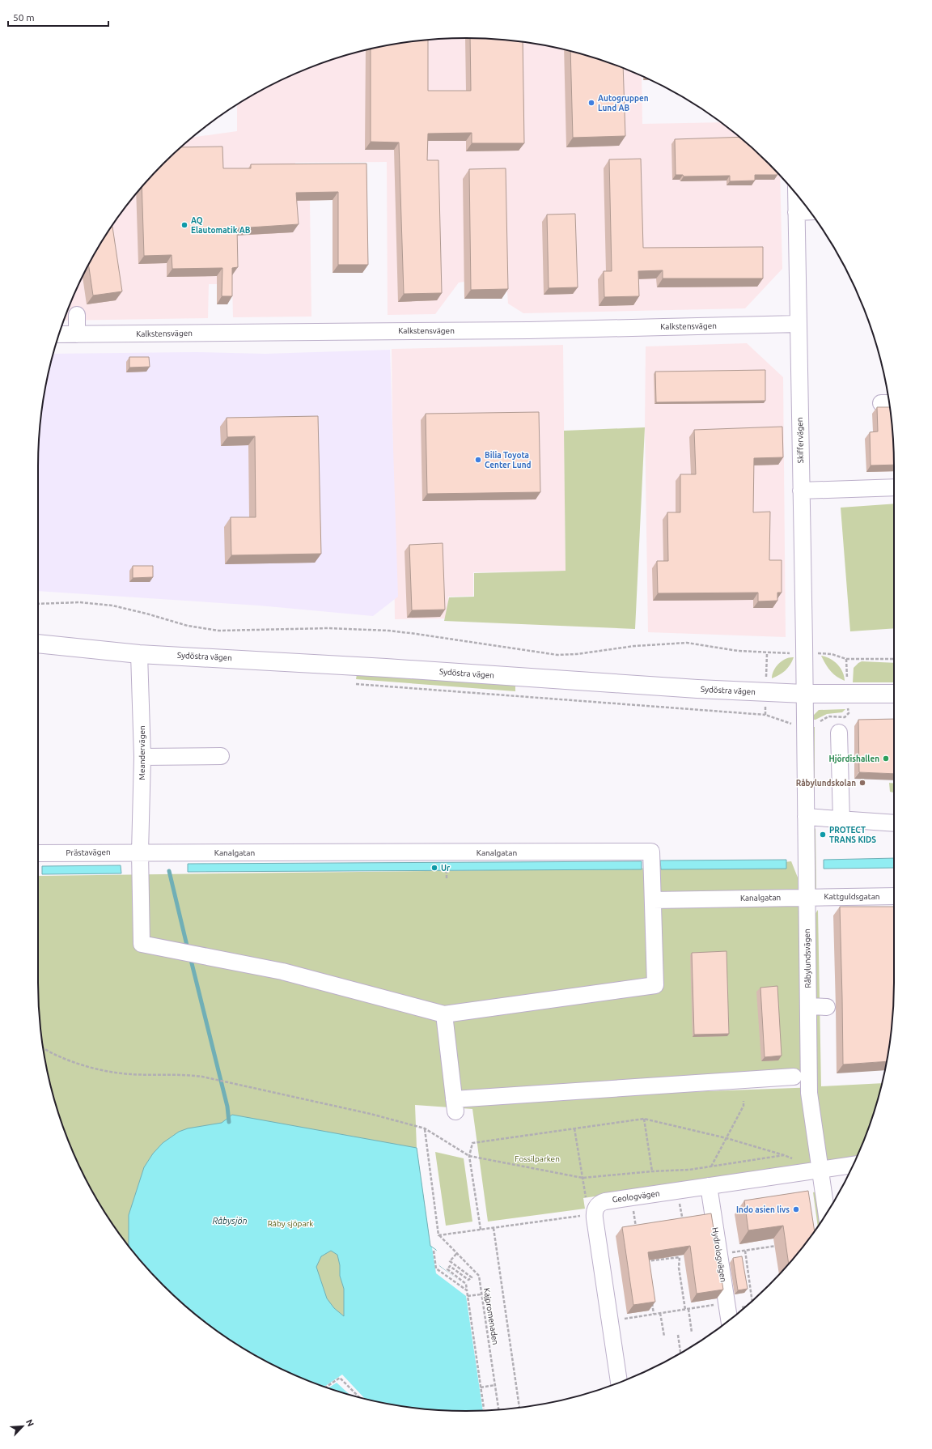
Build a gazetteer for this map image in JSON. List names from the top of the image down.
{
  "streets": {
    "main road": ["Sydöstra vägen"],
    "street": [
      "Kalkstensvägen",
      "Skiffervägen",
      "Meandervägen",
      "Prästavägen",
      "Kanalgatan",
      "Kattguldsgatan",
      "Råbylundsvägen",
      "Geologvägen",
      "Hydrologvägen"
    ],
    "path": ["Kajpromenaden"]
  },
  "crossings": [
    ["Kalkstensvägen", "Skiffervägen"],
    ["Skiffervägen", "Sydöstra vägen"],
    ["Skiffervägen", "Råbylundsvägen"],
    ["Sydöstra vägen", "Meandervägen"],
    ["Sydöstra vägen", "Råbylundsvägen"],
    ["Meandervägen", "Prästavägen"],
    ["Meandervägen", "Kanalgatan"],
    ["Prästavägen", "Kanalgatan"],
    ["Kanalgatan", "Kattguldsgatan"],
    ["Kanalgatan", "Råbylundsvägen"],
    ["Kattguldsgatan", "Råbylundsvägen"],
    ["Råbylundsvägen", "Geologvägen"],
    ["Geologvägen", "Hydrologvägen"]
  ],
  "water": ["Råbysjön"],
  "parks": ["Fossilparken", "Råby sjöpark"],
  "places": [
    "Autogruppen Lund AB",
    "AQ Elautomatik AB",
    "Bilia Toyota Center Lund",
    "Hjördishallen",
    "Råbylundskolan",
    "PROTECT TRANS KIDS",
    "Ur",
    "Indo asien livs"
  ],
  "scale_bar": "50 m",
  "north": "top right"
}
